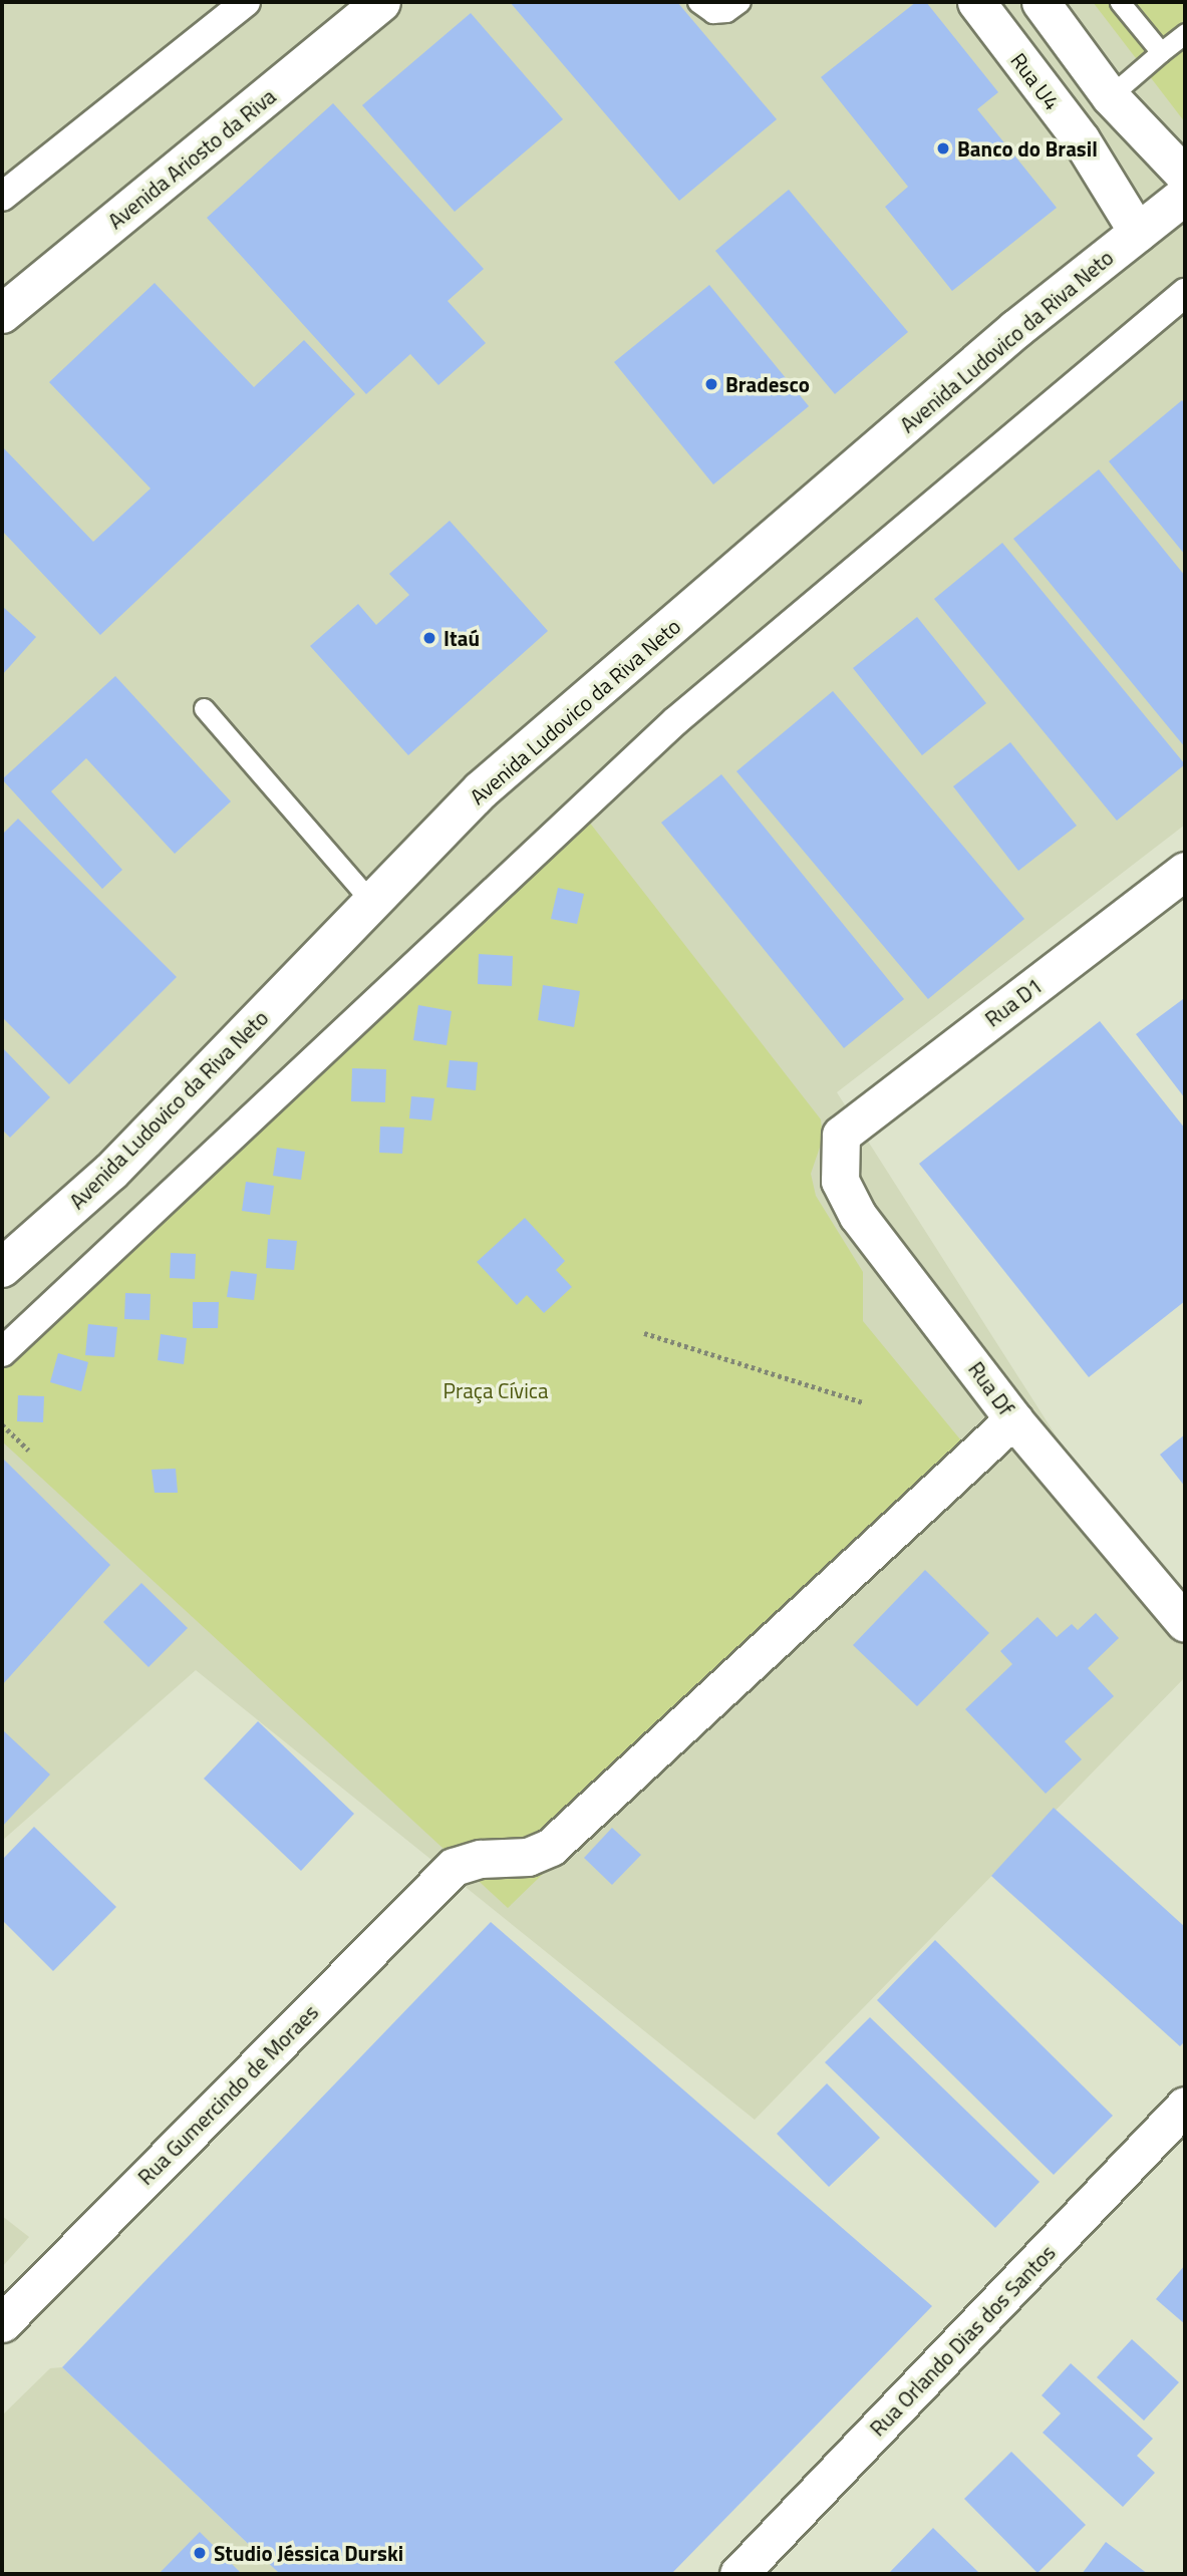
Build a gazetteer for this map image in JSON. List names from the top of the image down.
{
  "streets": {
    "street": [
      "Rua U4",
      "Avenida Ariosto da Riva",
      "Avenida Ludovico da Riva Neto",
      "Rua D1",
      "Rua Df",
      "Rua Gumercindo de Moraes",
      "Rua Orlando Dias dos Santos"
    ]
  },
  "crossings": [
    ["Rua U4", "Avenida Ludovico da Riva Neto"],
    ["Rua D1", "Rua Df"],
    ["Rua Df", "Rua Gumercindo de Moraes"]
  ],
  "parks": ["Praça Cívica"],
  "places": [
    "Banco do Brasil",
    "Bradesco",
    "Itaú",
    "Studio Jéssica Durski"
  ]
}
